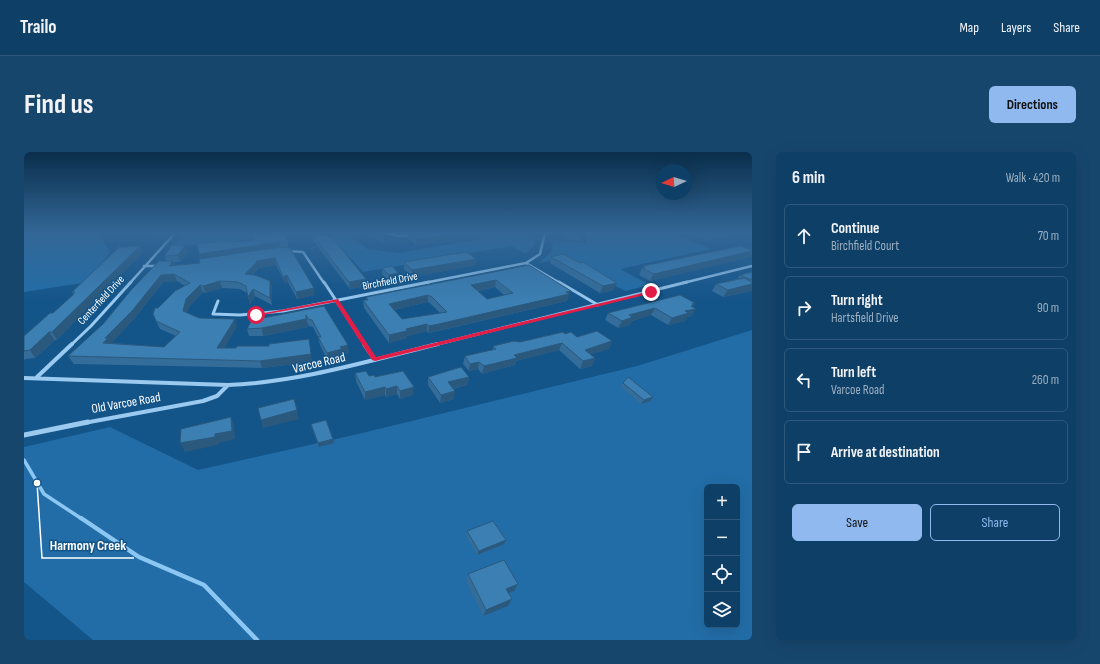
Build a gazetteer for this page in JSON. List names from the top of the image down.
{
  "streets": {
    "street": [
      "Birchfield Drive",
      "Centerfield Drive",
      "Varcoe Road",
      "Old Varcoe Road"
    ]
  },
  "crossings": [
    ["Centerfield Drive", "Varcoe Road"],
    ["Varcoe Road", "Old Varcoe Road"]
  ],
  "places": ["Harmony Creek"],
  "north": "left",
  "page": {
    "header": "Trailo",
    "nav": ["Map", "Layers", "Share"],
    "buttons": [
      "Directions",
      ["Save", "Share"]
    ],
    "title": "Find us",
    "heading": ["6 min", "Walk · 420 m"],
    "list": [
      ["Continue", "Birchfield Court", "70 m"],
      ["Turn right", "Hartsfield Drive", "90 m"],
      ["Turn left", "Varcoe Road", "260 m"],
      "Arrive at destination"
    ],
    "map_buttons": ["+", "−"]
  }
}
